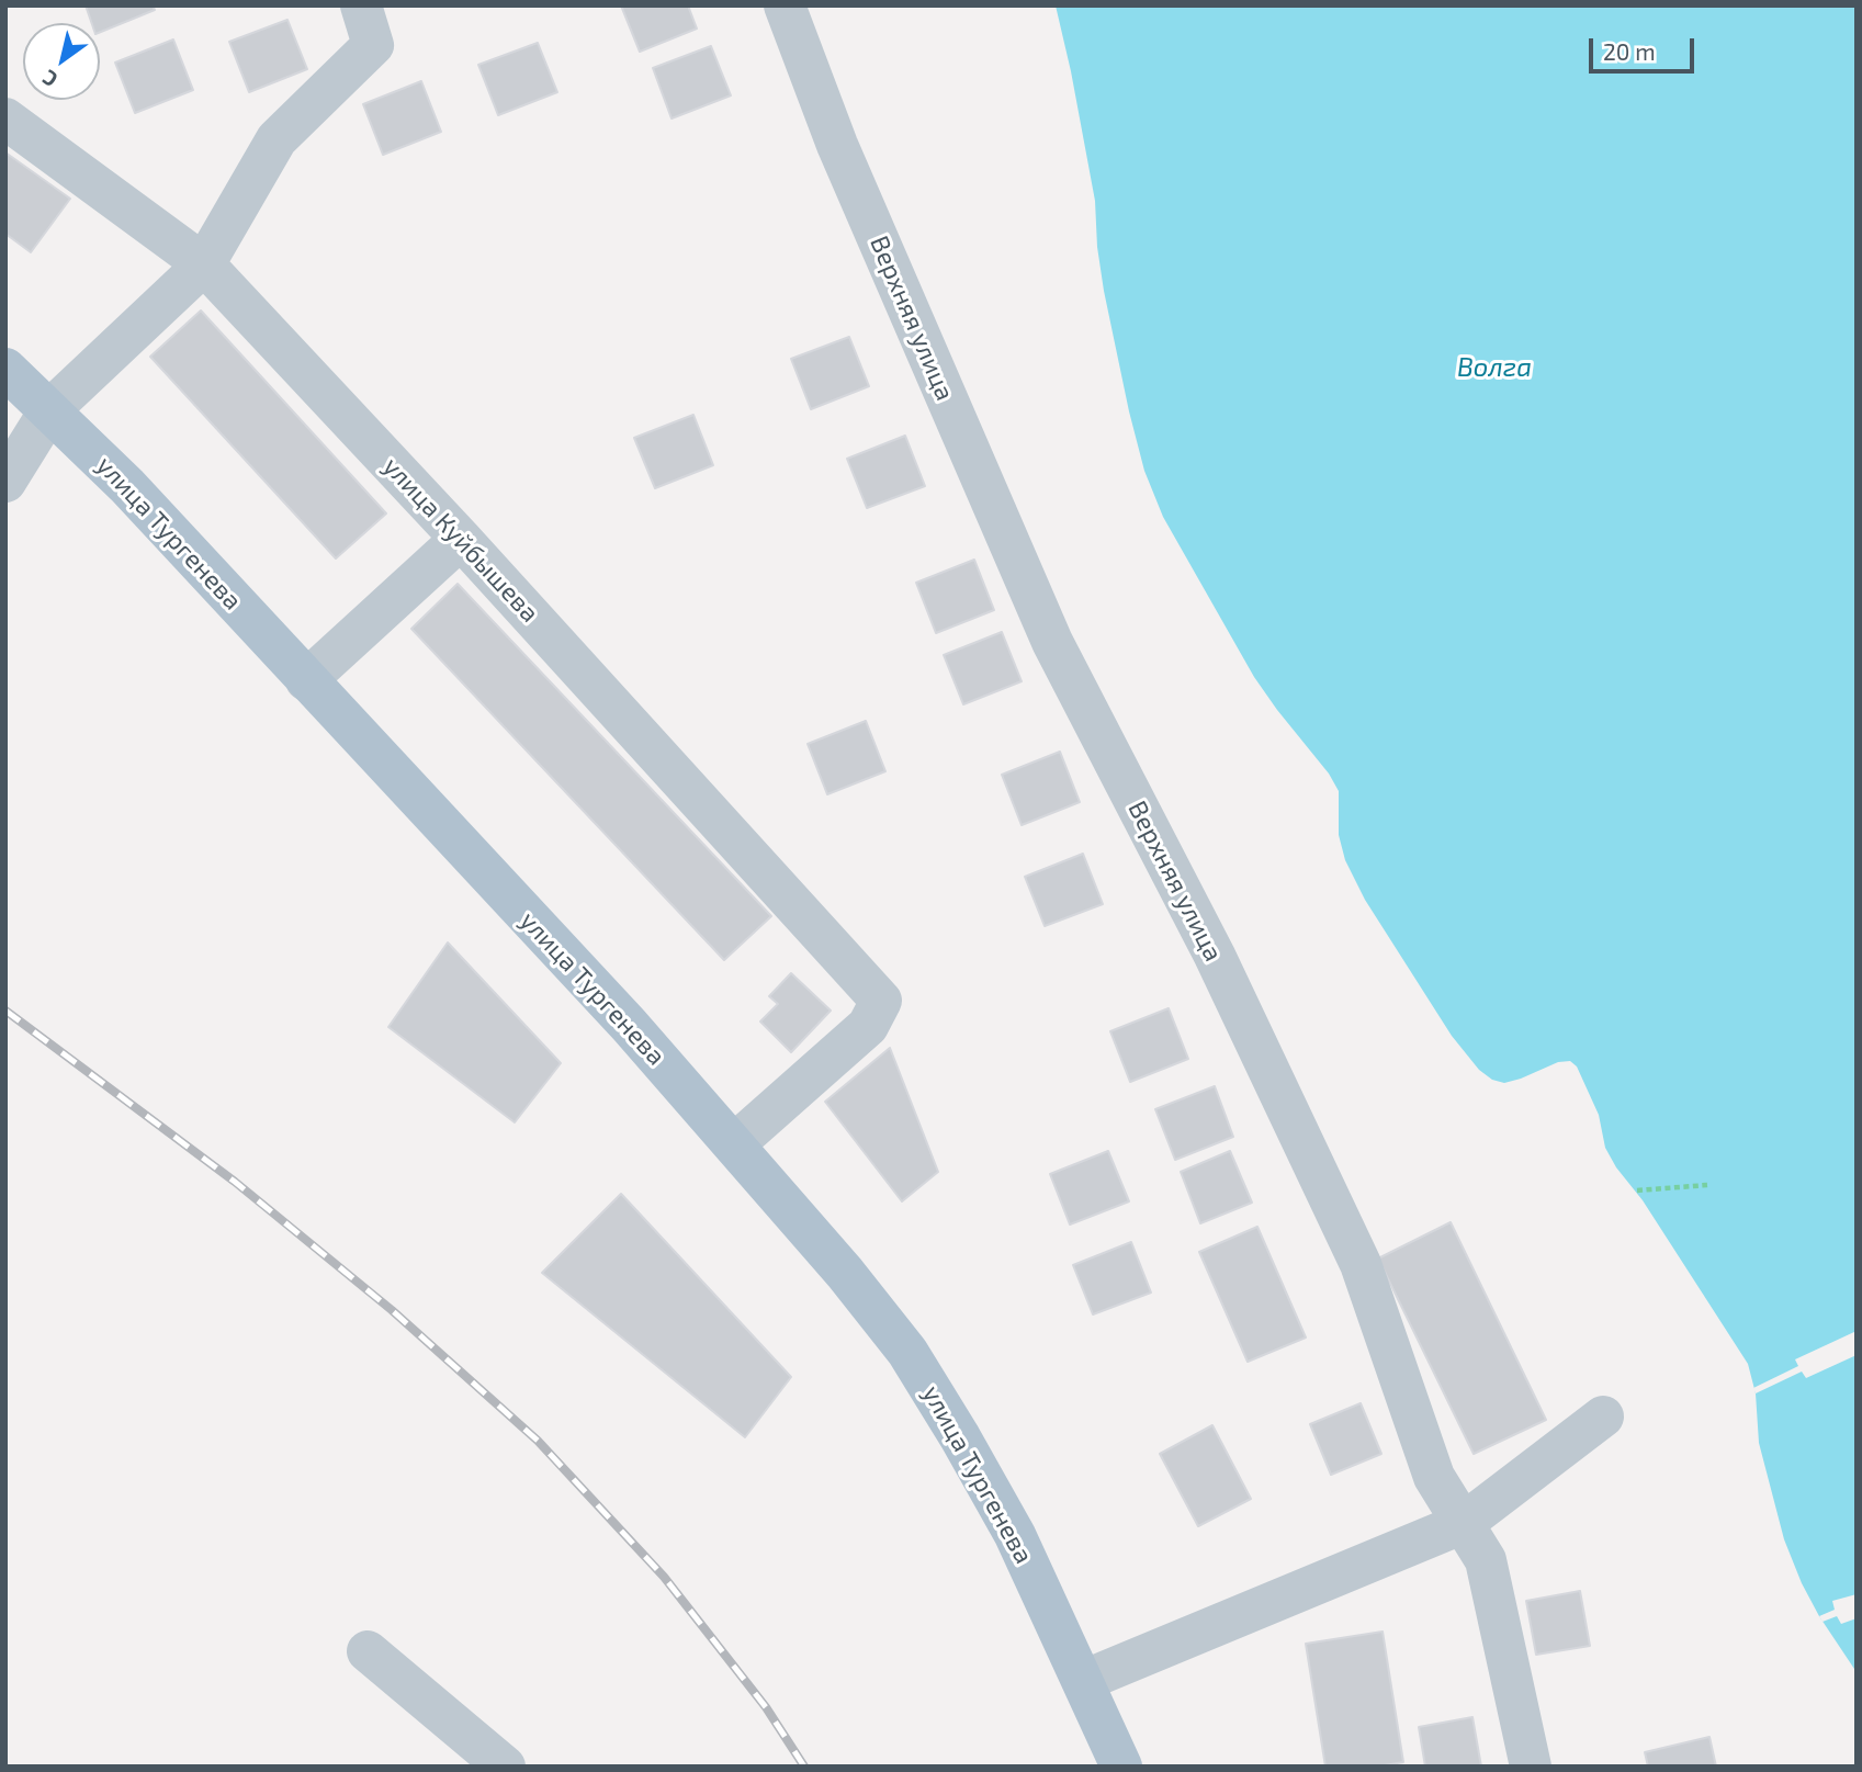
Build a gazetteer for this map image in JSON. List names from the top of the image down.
{
  "streets": {
    "main road": ["улица Тургенева"],
    "street": ["Верхняя улица", "улица Куйбышева"]
  },
  "crossings": [
    ["улица Тургенева", "улица Куйбышева"]
  ],
  "water": ["Волга"],
  "scale_bar": "20 m",
  "north": "bottom left"
}
